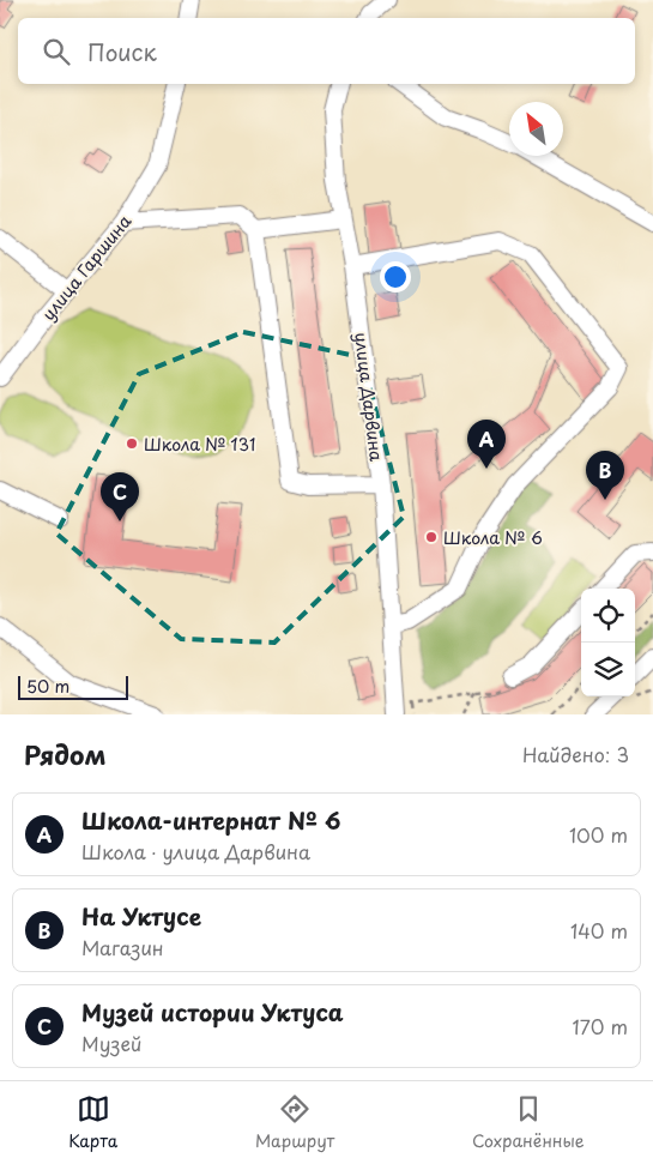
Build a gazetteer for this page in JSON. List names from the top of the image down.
{
  "streets": {
    "street": ["улица Гаршина", "улица Дарвина"]
  },
  "places": ["Школа № 131", "Школа № 6"],
  "scale_bar": "50 m",
  "north": "top left",
  "page": {
    "search": "Поиск",
    "pins": ["A", "B", "C"],
    "scale": "50 m",
    "heading": ["Рядом", "Найдено: 3"],
    "list": [
      {
        "mark": "A",
        "name": "Школа-интернат № 6",
        "note": "Школа · улица Дарвина",
        "value": "100 m"
      },
      {
        "mark": "B",
        "name": "На Уктусе",
        "note": "Магазин",
        "value": "140 m"
      },
      {
        "mark": "C",
        "name": "Музей истории Уктуса",
        "note": "Музей",
        "value": "170 m"
      }
    ],
    "nav": ["Карта", "Маршрут", "Сохранённые"]
  }
}
